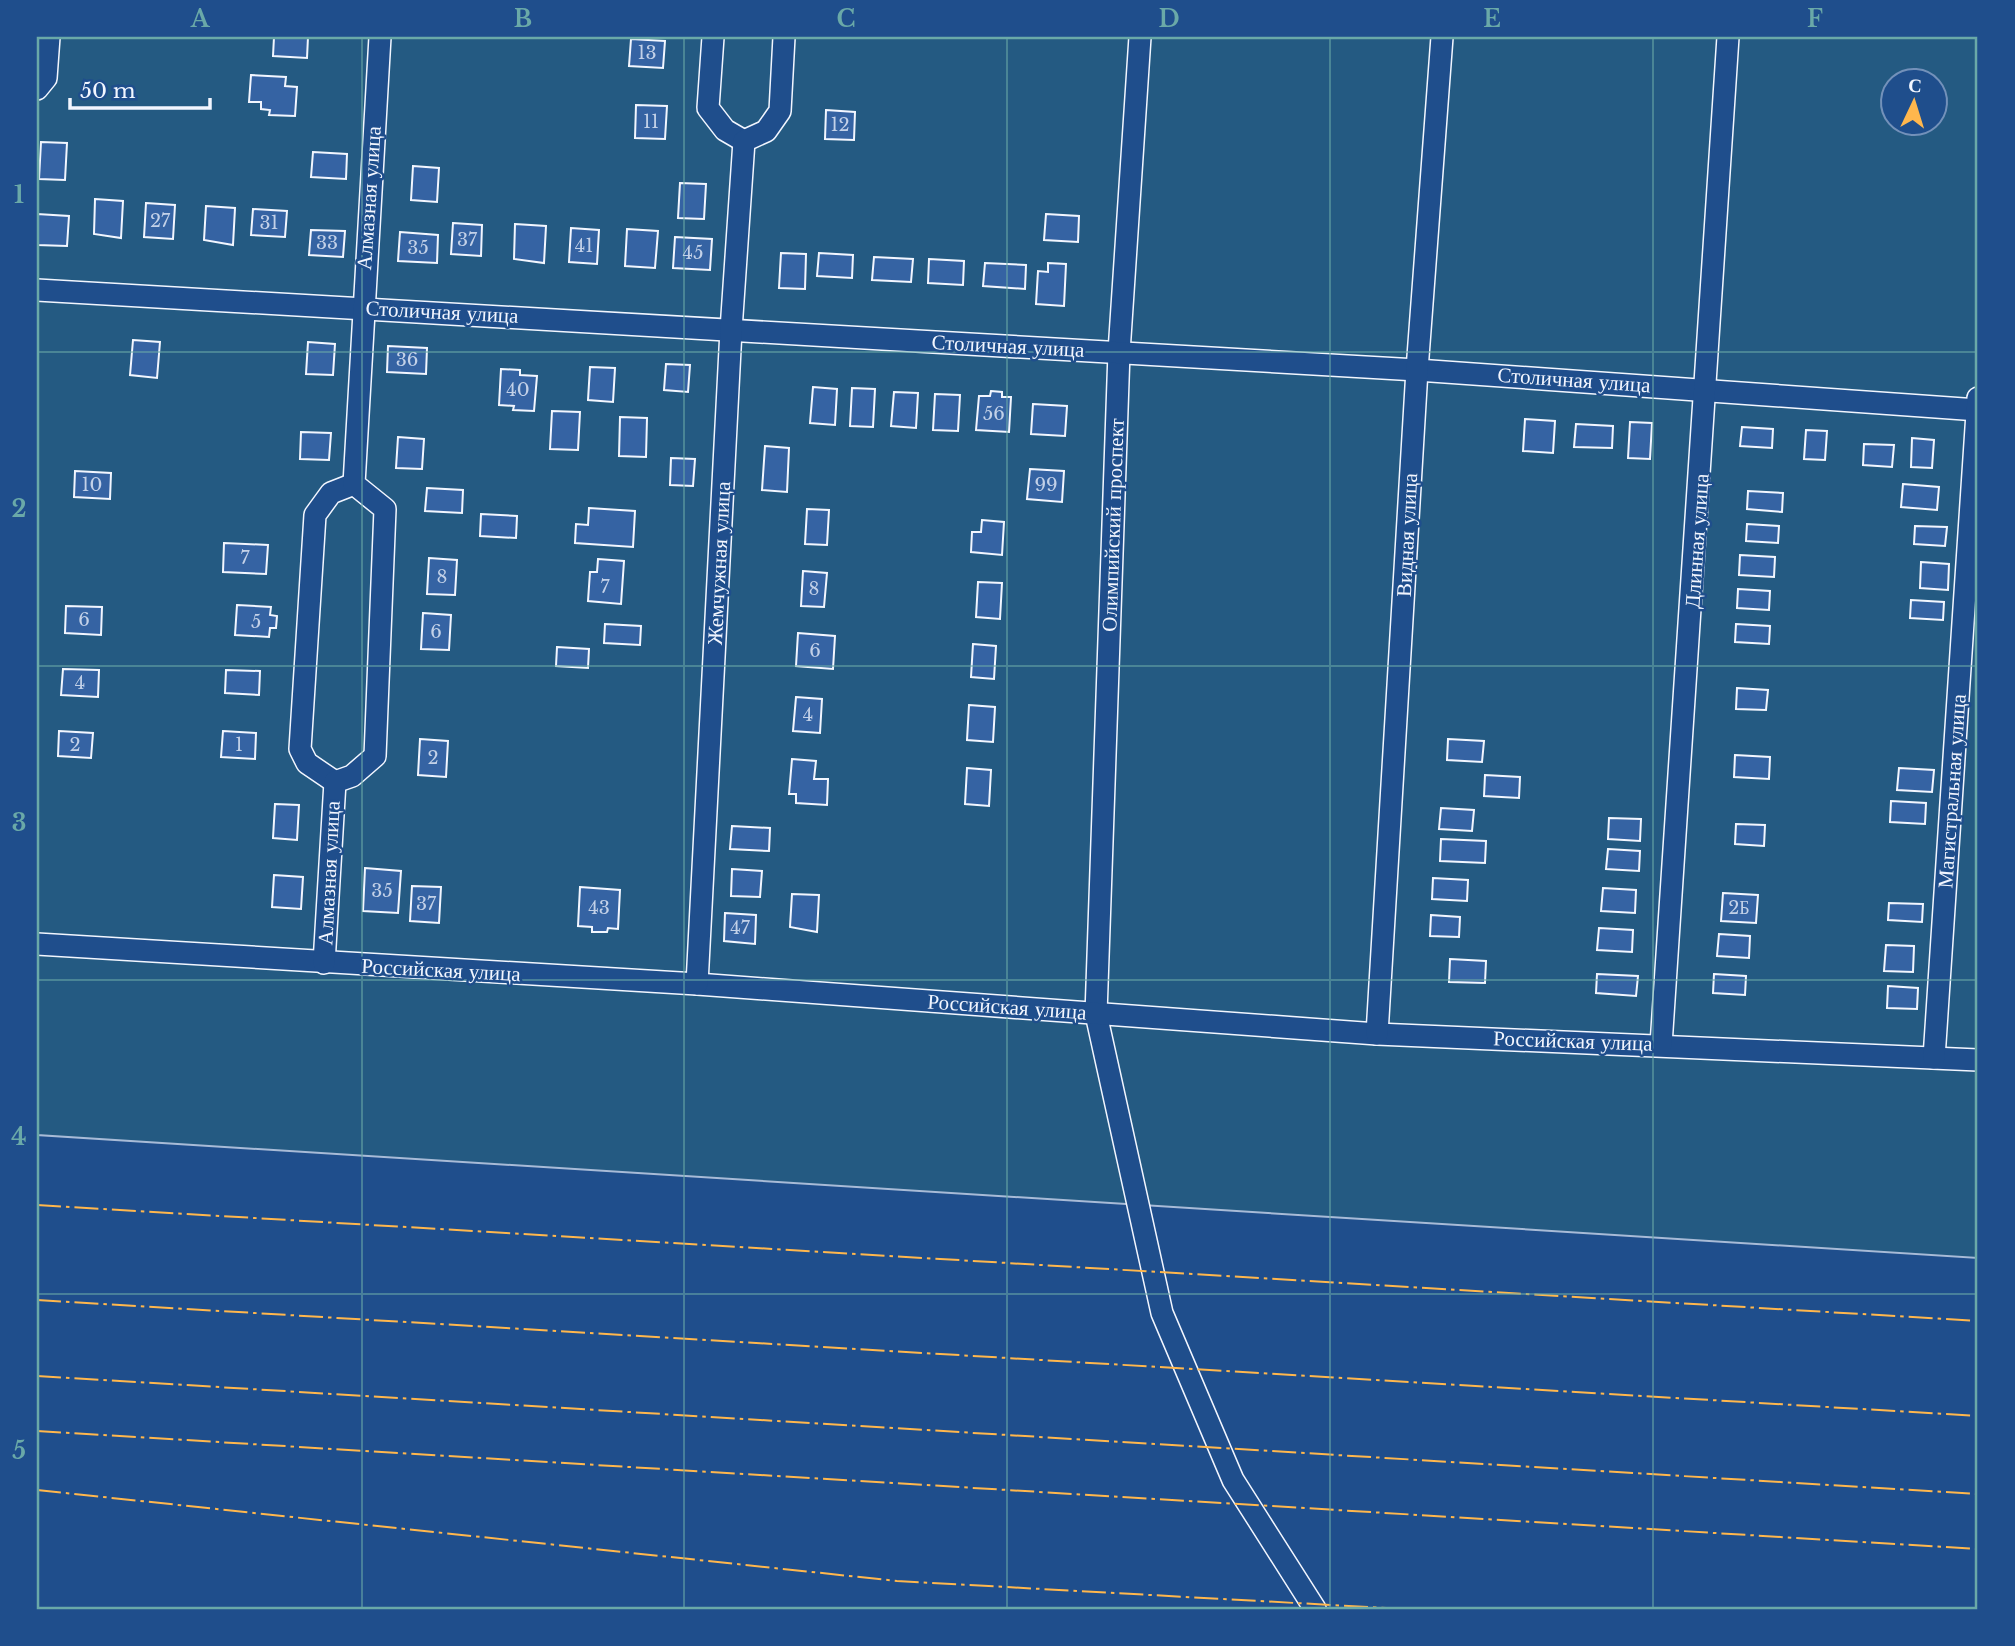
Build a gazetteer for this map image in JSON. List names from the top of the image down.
{
  "streets": {
    "street": [
      "Алмазная улица",
      "Столичная улица",
      "Олимпийский проспект",
      "Видная улица",
      "Длинная улица",
      "Жемчужная улица",
      "Магистральная улица",
      "Российская улица"
    ]
  },
  "crossings": [
    ["Алмазная улица", "Столичная улица"],
    ["Алмазная улица", "Российская улица"],
    ["Столичная улица", "Олимпийский проспект"],
    ["Столичная улица", "Видная улица"],
    ["Столичная улица", "Длинная улица"],
    ["Столичная улица", "Жемчужная улица"],
    ["Столичная улица", "Магистральная улица"],
    ["Олимпийский проспект", "Российская улица"],
    ["Видная улица", "Российская улица"],
    ["Длинная улица", "Российская улица"],
    ["Жемчужная улица", "Российская улица"],
    ["Магистральная улица", "Российская улица"]
  ],
  "house_numbers": [
    "13",
    "11",
    "12",
    "27",
    "31",
    "37",
    "33",
    "41",
    "35",
    "45",
    "36",
    "40",
    "56",
    "10",
    "99",
    "7",
    "8",
    "7",
    "8",
    "6",
    "5",
    "6",
    "6",
    "4",
    "4",
    "2",
    "1",
    "2",
    "35",
    "37",
    "43",
    "2Б",
    "47"
  ],
  "scale_bar": "50 m",
  "north": "top",
  "grid": {
    "columns": [
      "A",
      "B",
      "C",
      "D",
      "E",
      "F"
    ],
    "rows": [
      "1",
      "2",
      "3",
      "4",
      "5"
    ]
  }
}
